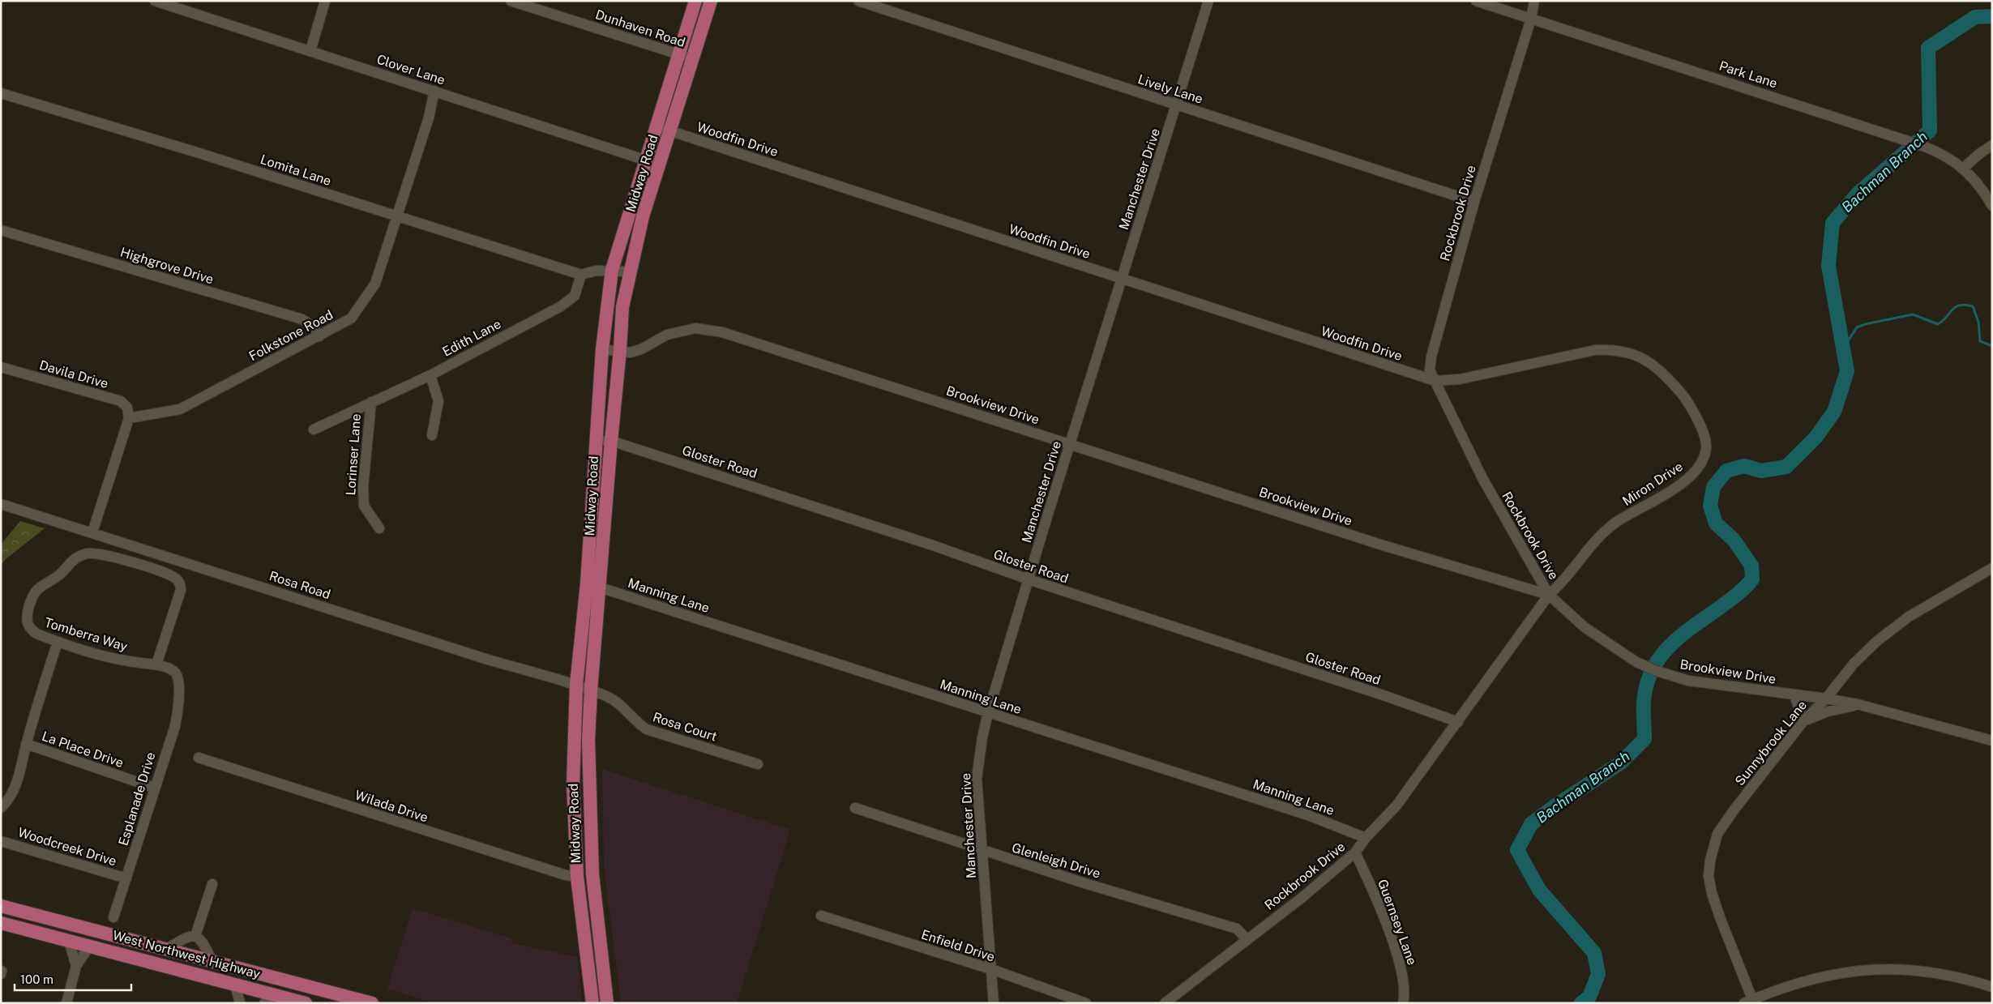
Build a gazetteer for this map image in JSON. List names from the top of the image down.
{
  "streets": {
    "main road": ["Midway Road", "West Northwest Highway"],
    "street": [
      "Dunhaven Road",
      "Clover Lane",
      "Park Lane",
      "Lively Lane",
      "Woodfin Drive",
      "Lomita Lane",
      "Manchester Drive",
      "Rockbrook Drive",
      "Highgrove Drive",
      "Folkstone Road",
      "Edith Lane",
      "Davila Drive",
      "Brookview Drive",
      "Lorinser Lane",
      "Gloster Road",
      "Miron Drive",
      "Rosa Road",
      "Manning Lane",
      "Tomberra Way",
      "Rosa Court",
      "Sunnybrook Lane",
      "La Place Drive",
      "Esplanade Drive",
      "Wilada Drive",
      "Woodcreek Drive",
      "Glenleigh Drive",
      "Guernsey Lane",
      "Enfield Drive"
    ]
  },
  "crossings": [
    ["Dunhaven Road", "Midway Road"],
    ["Clover Lane", "Midway Road"],
    ["Clover Lane", "Folkstone Road"],
    ["Park Lane", "Rockbrook Drive"],
    ["Lively Lane", "Manchester Drive"],
    ["Lively Lane", "Rockbrook Drive"],
    ["Woodfin Drive", "Midway Road"],
    ["Woodfin Drive", "Manchester Drive"],
    ["Woodfin Drive", "Rockbrook Drive"],
    ["Woodfin Drive", "Miron Drive"],
    ["Lomita Lane", "Folkstone Road"],
    ["Lomita Lane", "Edith Lane"],
    ["Midway Road", "Brookview Drive"],
    ["Midway Road", "Gloster Road"],
    ["Midway Road", "Rosa Road"],
    ["Midway Road", "Manning Lane"],
    ["Midway Road", "Rosa Court"],
    ["Midway Road", "Wilada Drive"],
    ["Manchester Drive", "Brookview Drive"],
    ["Manchester Drive", "Gloster Road"],
    ["Manchester Drive", "Manning Lane"],
    ["Manchester Drive", "Glenleigh Drive"],
    ["Manchester Drive", "Enfield Drive"],
    ["Rockbrook Drive", "Brookview Drive"],
    ["Rockbrook Drive", "Gloster Road"],
    ["Rockbrook Drive", "Miron Drive"],
    ["Rockbrook Drive", "Manning Lane"],
    ["Rockbrook Drive", "Glenleigh Drive"],
    ["Rockbrook Drive", "Guernsey Lane"],
    ["Highgrove Drive", "Folkstone Road"],
    ["Folkstone Road", "Davila Drive"],
    ["Edith Lane", "Lorinser Lane"],
    ["Brookview Drive", "Miron Drive"],
    ["Brookview Drive", "Sunnybrook Lane"],
    ["Rosa Road", "Rosa Court"],
    ["Tomberra Way", "Esplanade Drive"],
    ["La Place Drive", "Esplanade Drive"],
    ["Esplanade Drive", "Woodcreek Drive"]
  ],
  "water": ["Bachman Branch"],
  "scale_bar": "100 m"
}
